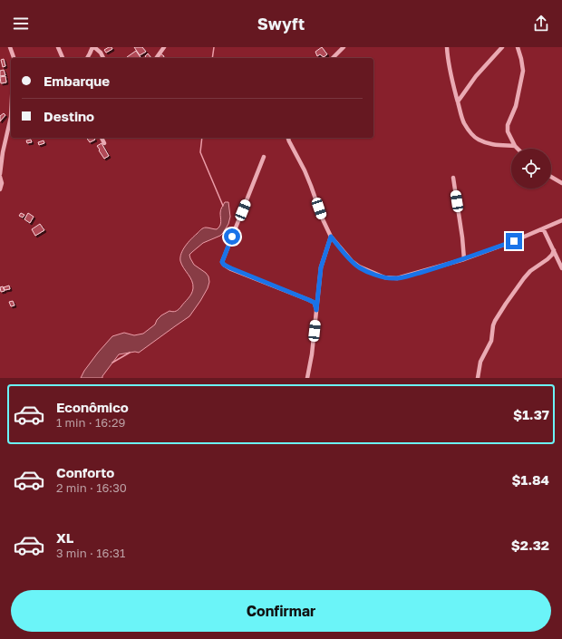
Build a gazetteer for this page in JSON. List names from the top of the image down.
{
  "page": {
    "header": "Swyft",
    "banner": ["Embarque", "Destino"],
    "list": [
      {
        "name": "Econômico",
        "note": "1 min · 16:29",
        "value": "$1.37"
      },
      {
        "name": "Conforto",
        "note": "2 min · 16:30",
        "value": "$1.84"
      },
      {
        "name": "XL",
        "note": "3 min · 16:31",
        "value": "$2.32"
      }
    ],
    "buttons": "Confirmar"
  }
}
